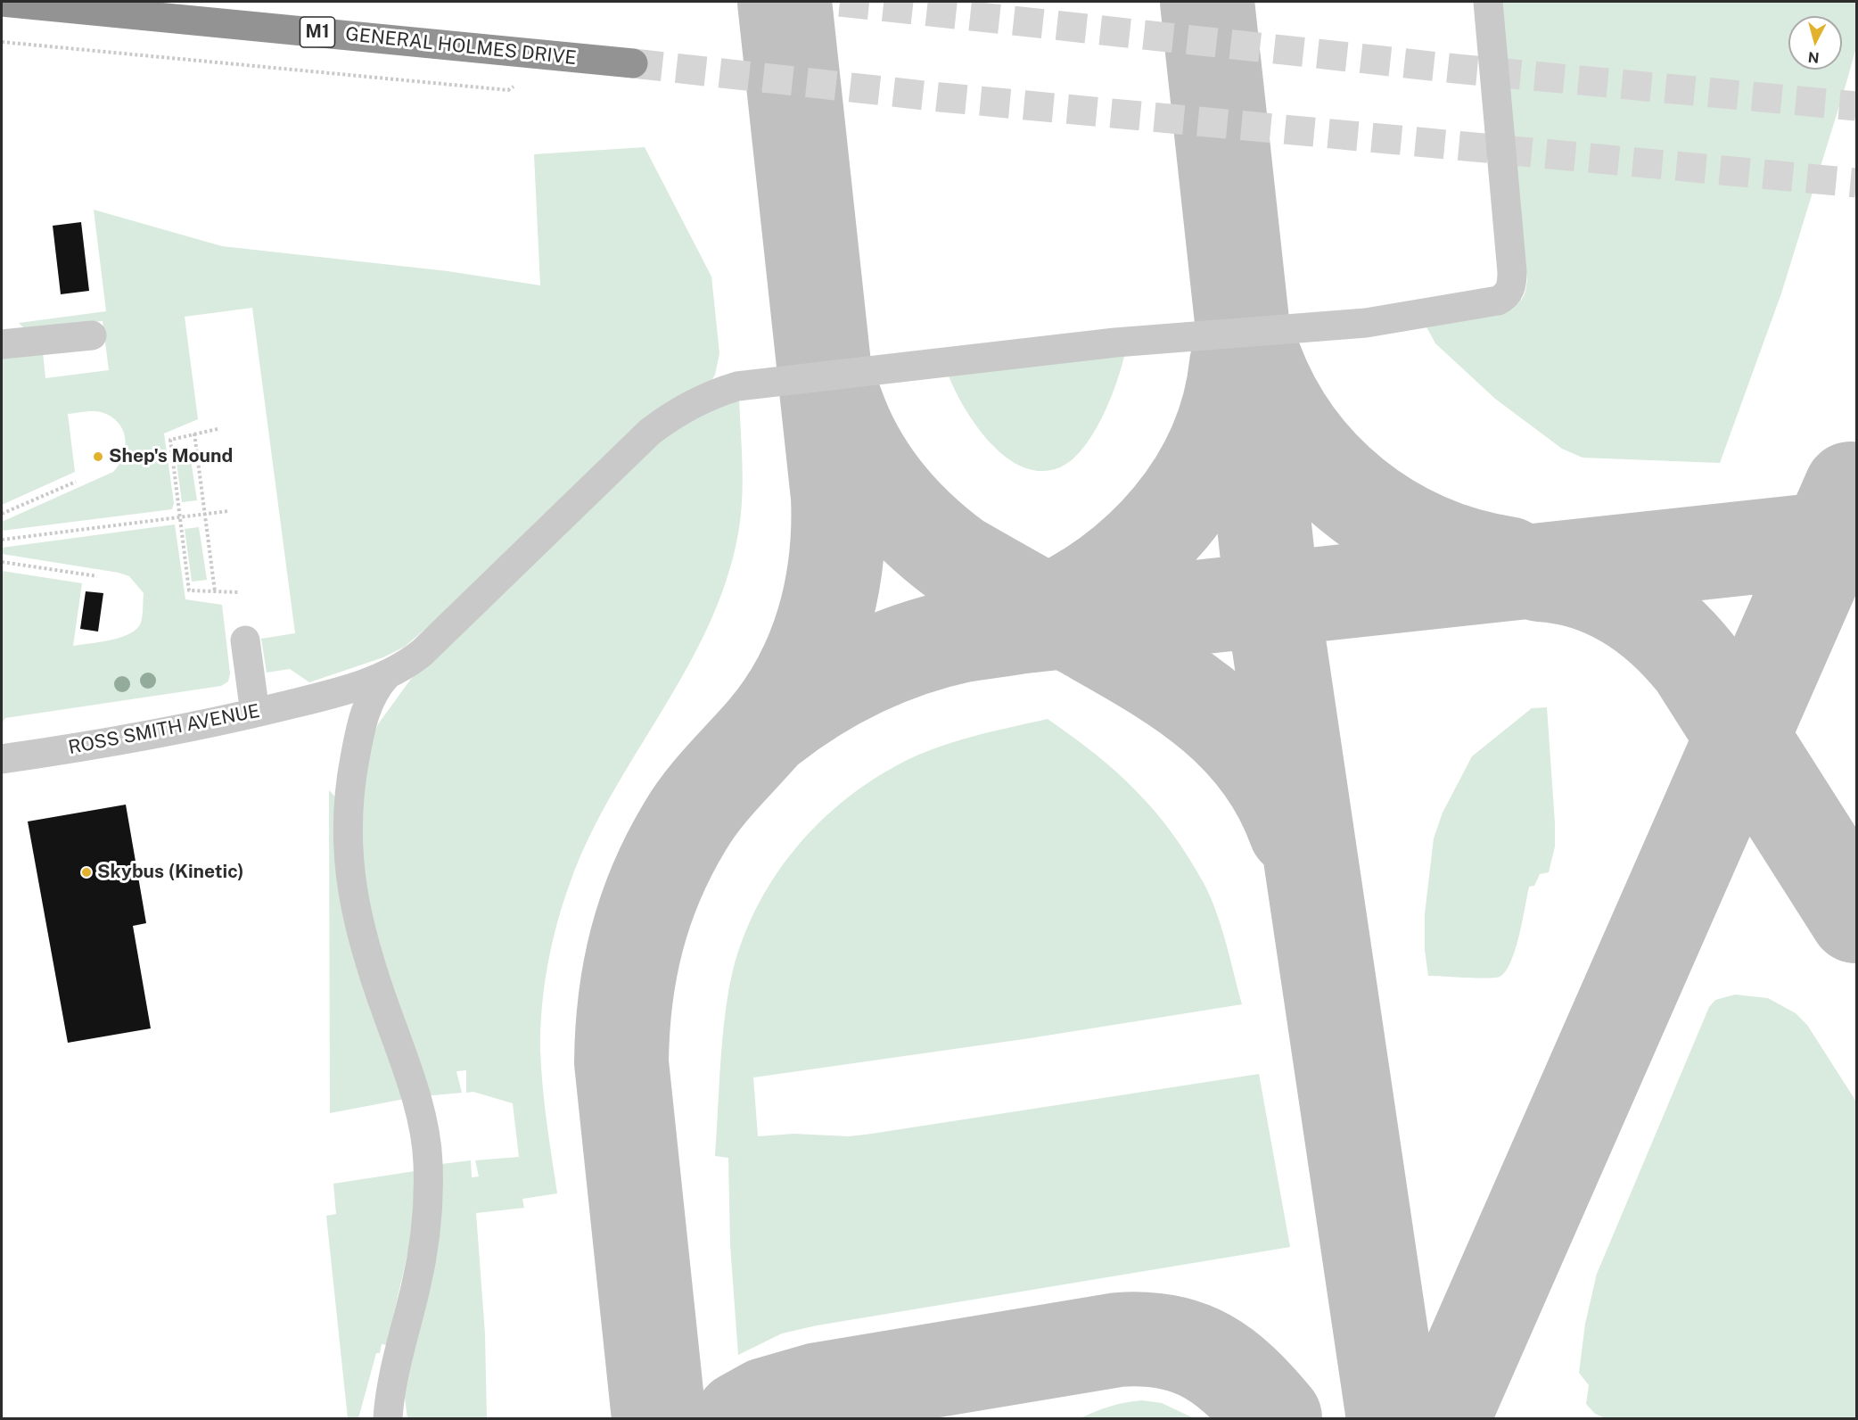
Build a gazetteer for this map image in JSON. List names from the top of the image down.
{
  "streets": {
    "highway": ["M1", "GENERAL HOLMES DRIVE"],
    "lane": ["ROSS SMITH AVENUE"]
  },
  "places": ["Shep's Mound", "Skybus (Kinetic)"],
  "north": "bottom"
}
